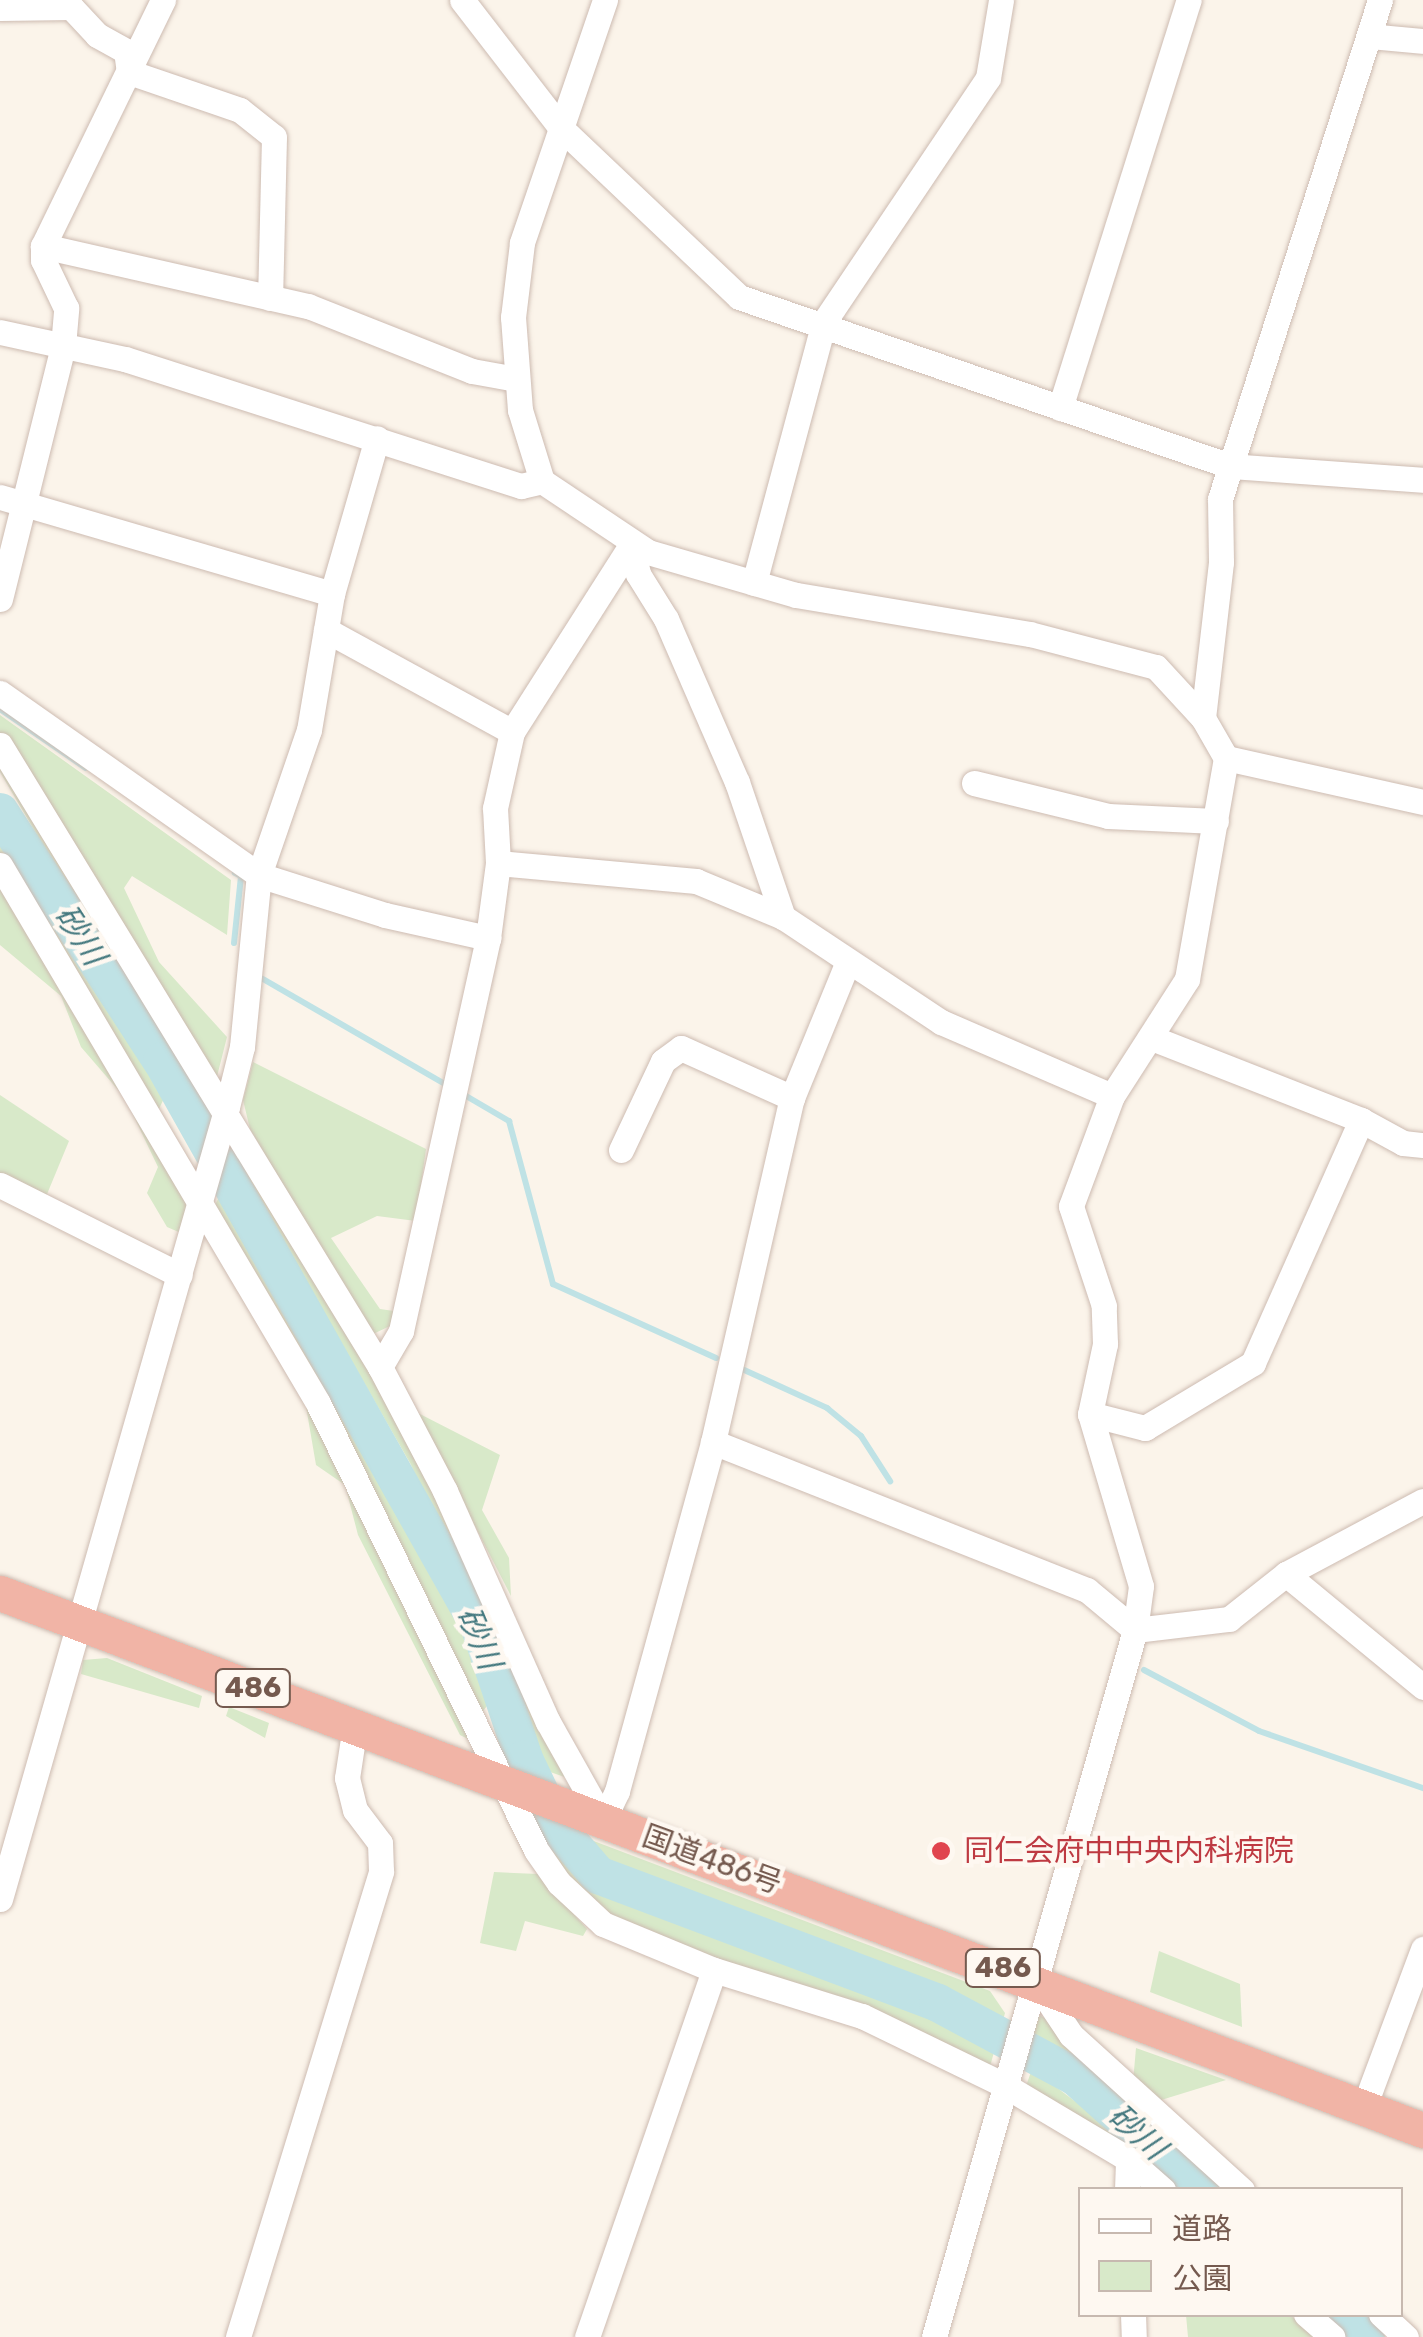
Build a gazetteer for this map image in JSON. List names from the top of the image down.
{
  "streets": {
    "highway": ["486", "国道486号"]
  },
  "water": ["砂川"],
  "places": ["同仁会府中中央内科病院"],
  "legend": ["道路", "公園"]
}
